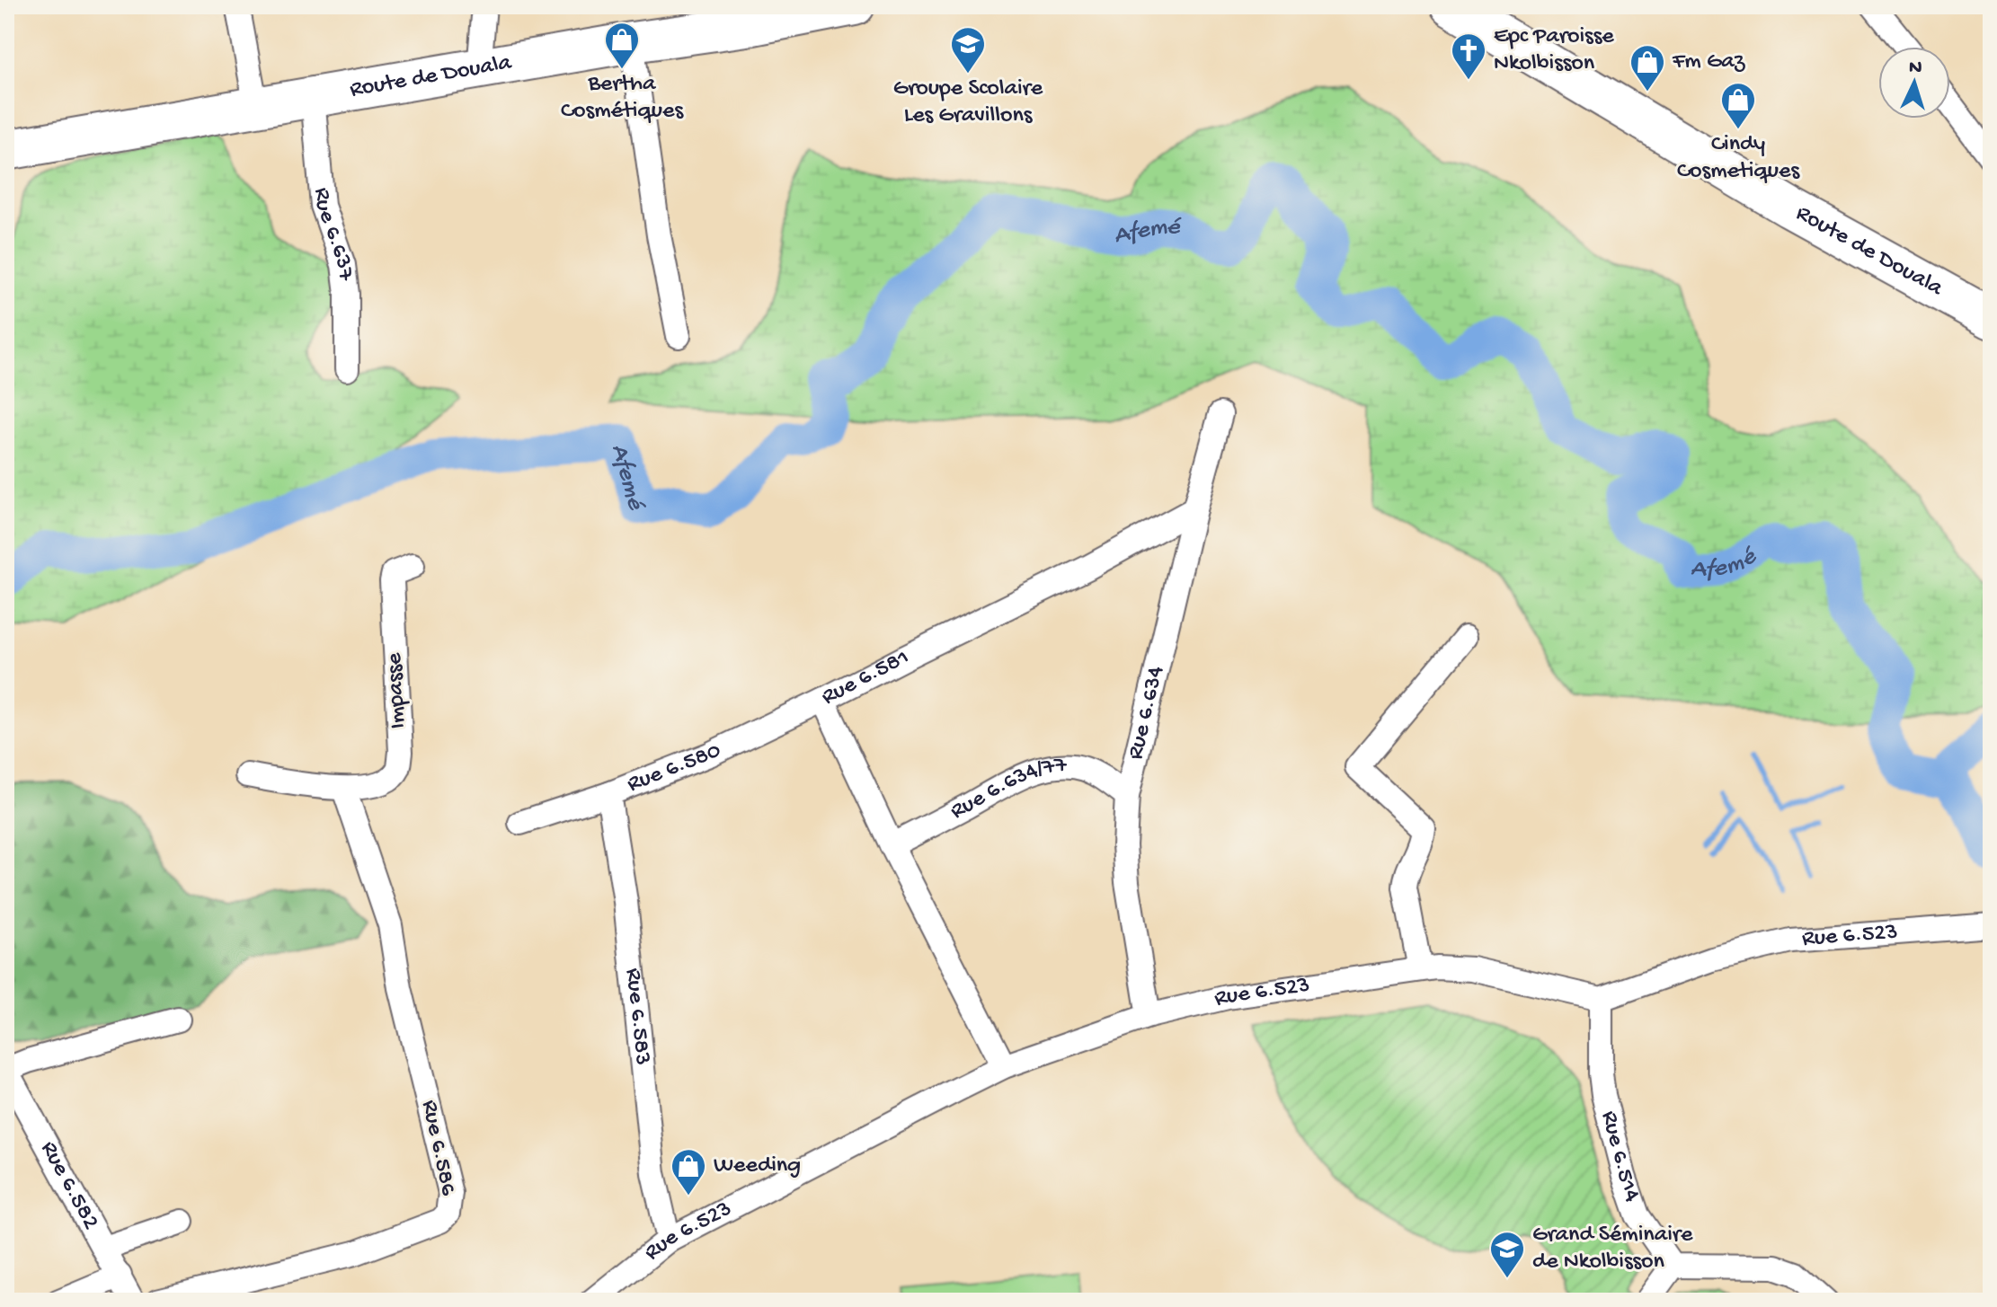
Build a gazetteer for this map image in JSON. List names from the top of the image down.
{
  "streets": {
    "highway": ["Route de Douala"],
    "street": [
      "Rue 6.637",
      "Rue 6.581",
      "Impasse",
      "Rue 6.634",
      "Rue 6.580",
      "Rue 6.634/77",
      "Rue 6.523",
      "Rue 6.583",
      "Rue 6.586",
      "Rue 6.514",
      "Rue 6.582"
    ]
  },
  "crossings": [
    ["Route de Douala", "Rue 6.637"],
    ["Rue 6.581", "Rue 6.634"],
    ["Rue 6.581", "Rue 6.580"],
    ["Rue 6.581", "Rue 6.634/77"],
    ["Rue 6.581", "Rue 6.523"],
    ["Impasse", "Rue 6.586"],
    ["Rue 6.634", "Rue 6.634/77"],
    ["Rue 6.634", "Rue 6.523"],
    ["Rue 6.580", "Rue 6.583"],
    ["Rue 6.523", "Rue 6.583"],
    ["Rue 6.523", "Rue 6.514"]
  ],
  "water": ["Afemé"],
  "places": {
    "shop": [
      "Bertha Cosmétiques",
      "Fm Gaz",
      "Cindy Cosmetiques",
      "Weeding"
    ],
    "school or university": ["Groupe Scolaire Les Gravillons", "Grand Séminaire de Nkolbisson"],
    "church": ["Epc Paroisse Nkolbisson"]
  },
  "north": "top"
}
